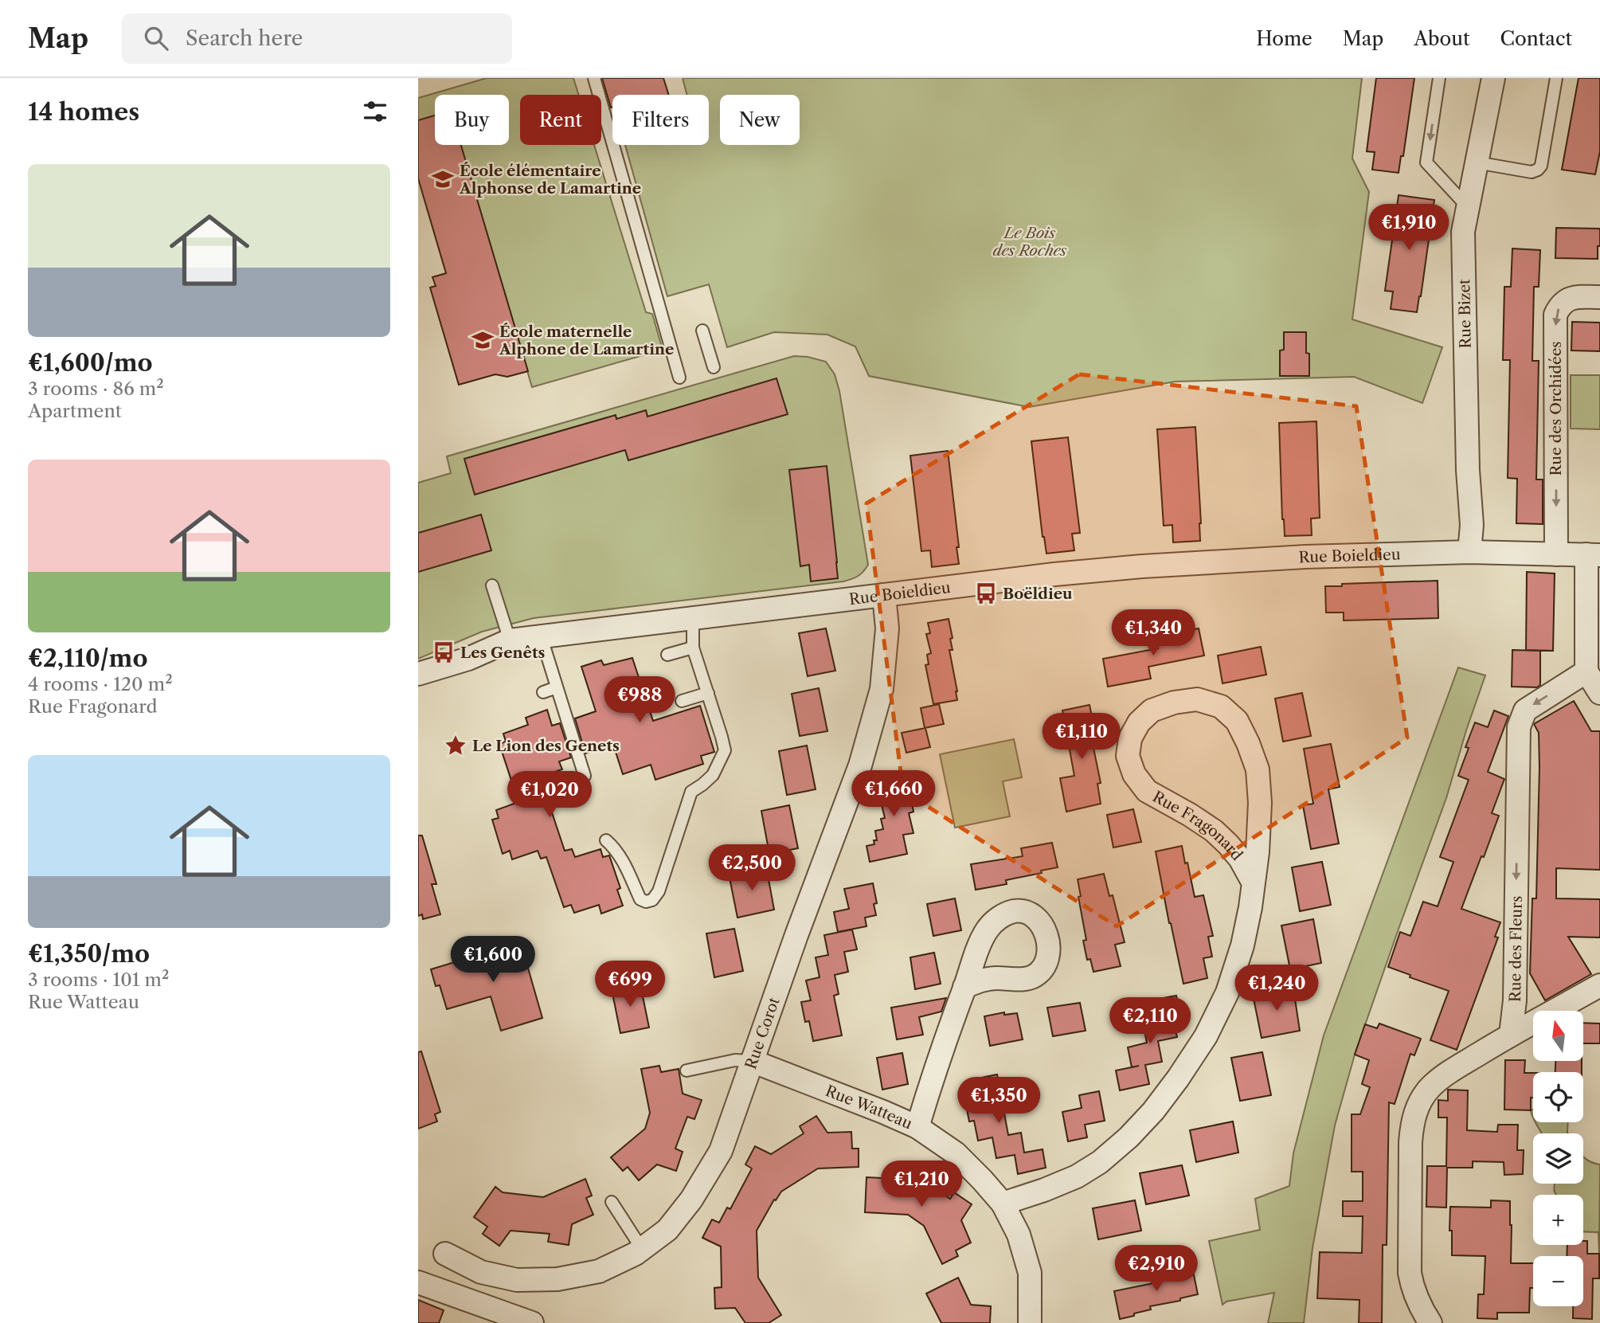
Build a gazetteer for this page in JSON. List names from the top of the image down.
{
  "streets": {
    "street": [
      "Rue Bizet",
      "Rue des Orchidées",
      "Rue Boieldieu",
      "Rue Fragonard",
      "Rue des Fleurs",
      "Rue Corot",
      "Rue Watteau"
    ]
  },
  "crossings": [
    ["Rue Bizet", "Rue Boieldieu"],
    ["Rue des Orchidées", "Rue Boieldieu"],
    ["Rue Boieldieu", "Rue Corot"],
    ["Rue Fragonard", "Rue Watteau"],
    ["Rue Corot", "Rue Watteau"]
  ],
  "one_way": ["Rue des Orchidées", "Rue des Fleurs"],
  "parks": ["Le Bois des Roches"],
  "places": {
    "school or university": ["École élémentaire Alphonse de Lamartine", "École maternelle Alphone de Lamartine"],
    "bus stop": ["Boëldieu", "Les Genêts"],
    "place": ["Le Lion des Genets"]
  },
  "north": "top",
  "page": {
    "header": "Map",
    "search": "Search here",
    "nav": [
      "Home",
      "Map",
      "About",
      "Contact"
    ],
    "heading": "14 homes",
    "chip": [
      "Buy",
      "Rent",
      "Filters",
      "New"
    ],
    "list": [
      {
        "name": "€1,600/mo",
        "note": "3 rooms · 86 m² · Apartment"
      },
      {
        "name": "€2,110/mo",
        "note": "4 rooms · 120 m² · Rue Fragonard"
      },
      {
        "name": "€1,350/mo",
        "note": "3 rooms · 101 m² · Rue Watteau"
      }
    ],
    "price": [
      "€1,910",
      "€1,340",
      "€988",
      "€1,110",
      "€1,660",
      "€1,020",
      "€2,500",
      "€1,600",
      "€699",
      "€1,240",
      "€2,110",
      "€1,350",
      "€1,210",
      "€2,910"
    ],
    "map_buttons": ["+", "−"]
  }
}
